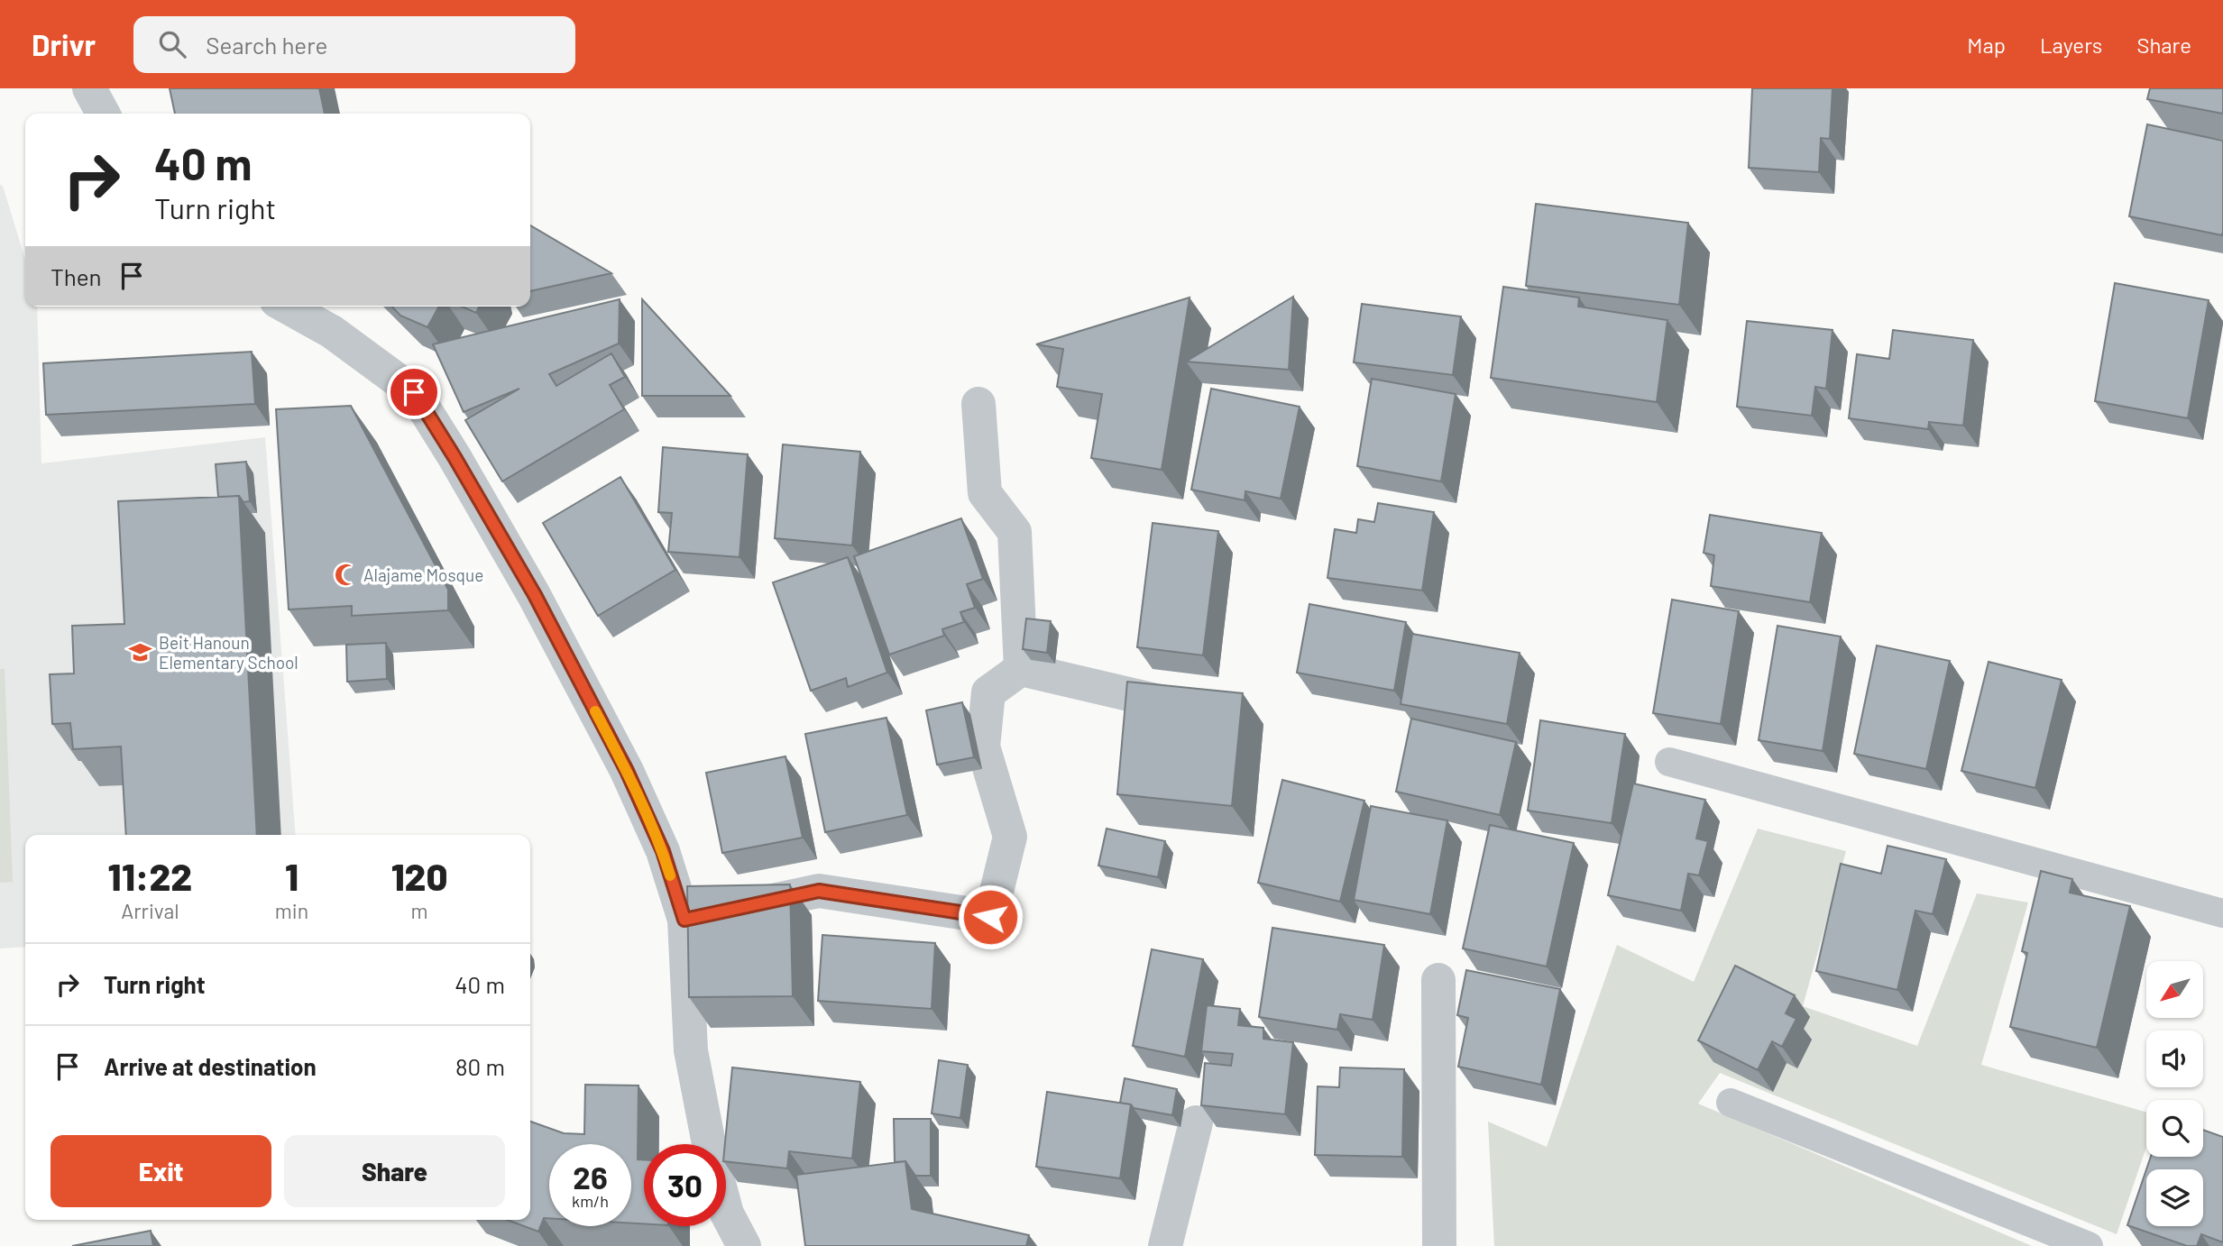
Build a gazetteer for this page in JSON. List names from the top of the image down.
{
  "places": {
    "mosque": ["Alajame Mosque"],
    "school or university": ["Beit Hanoun Elementary School"]
  },
  "north": "bottom left",
  "page": {
    "header": "Drivr",
    "search": "Search here",
    "nav": ["Map", "Layers", "Share"],
    "turn": ["40 m", "Turn right"],
    "then": "Then",
    "eta": [
      "11:22",
      "Arrival",
      "1",
      "min",
      "120",
      "m"
    ],
    "list": [
      {
        "name": "Turn right",
        "value": "40 m"
      },
      {
        "name": "Arrive at destination",
        "value": "80 m"
      }
    ],
    "buttons": ["Exit", "Share"],
    "speed": "26 km/h",
    "limit": "30"
  }
}
